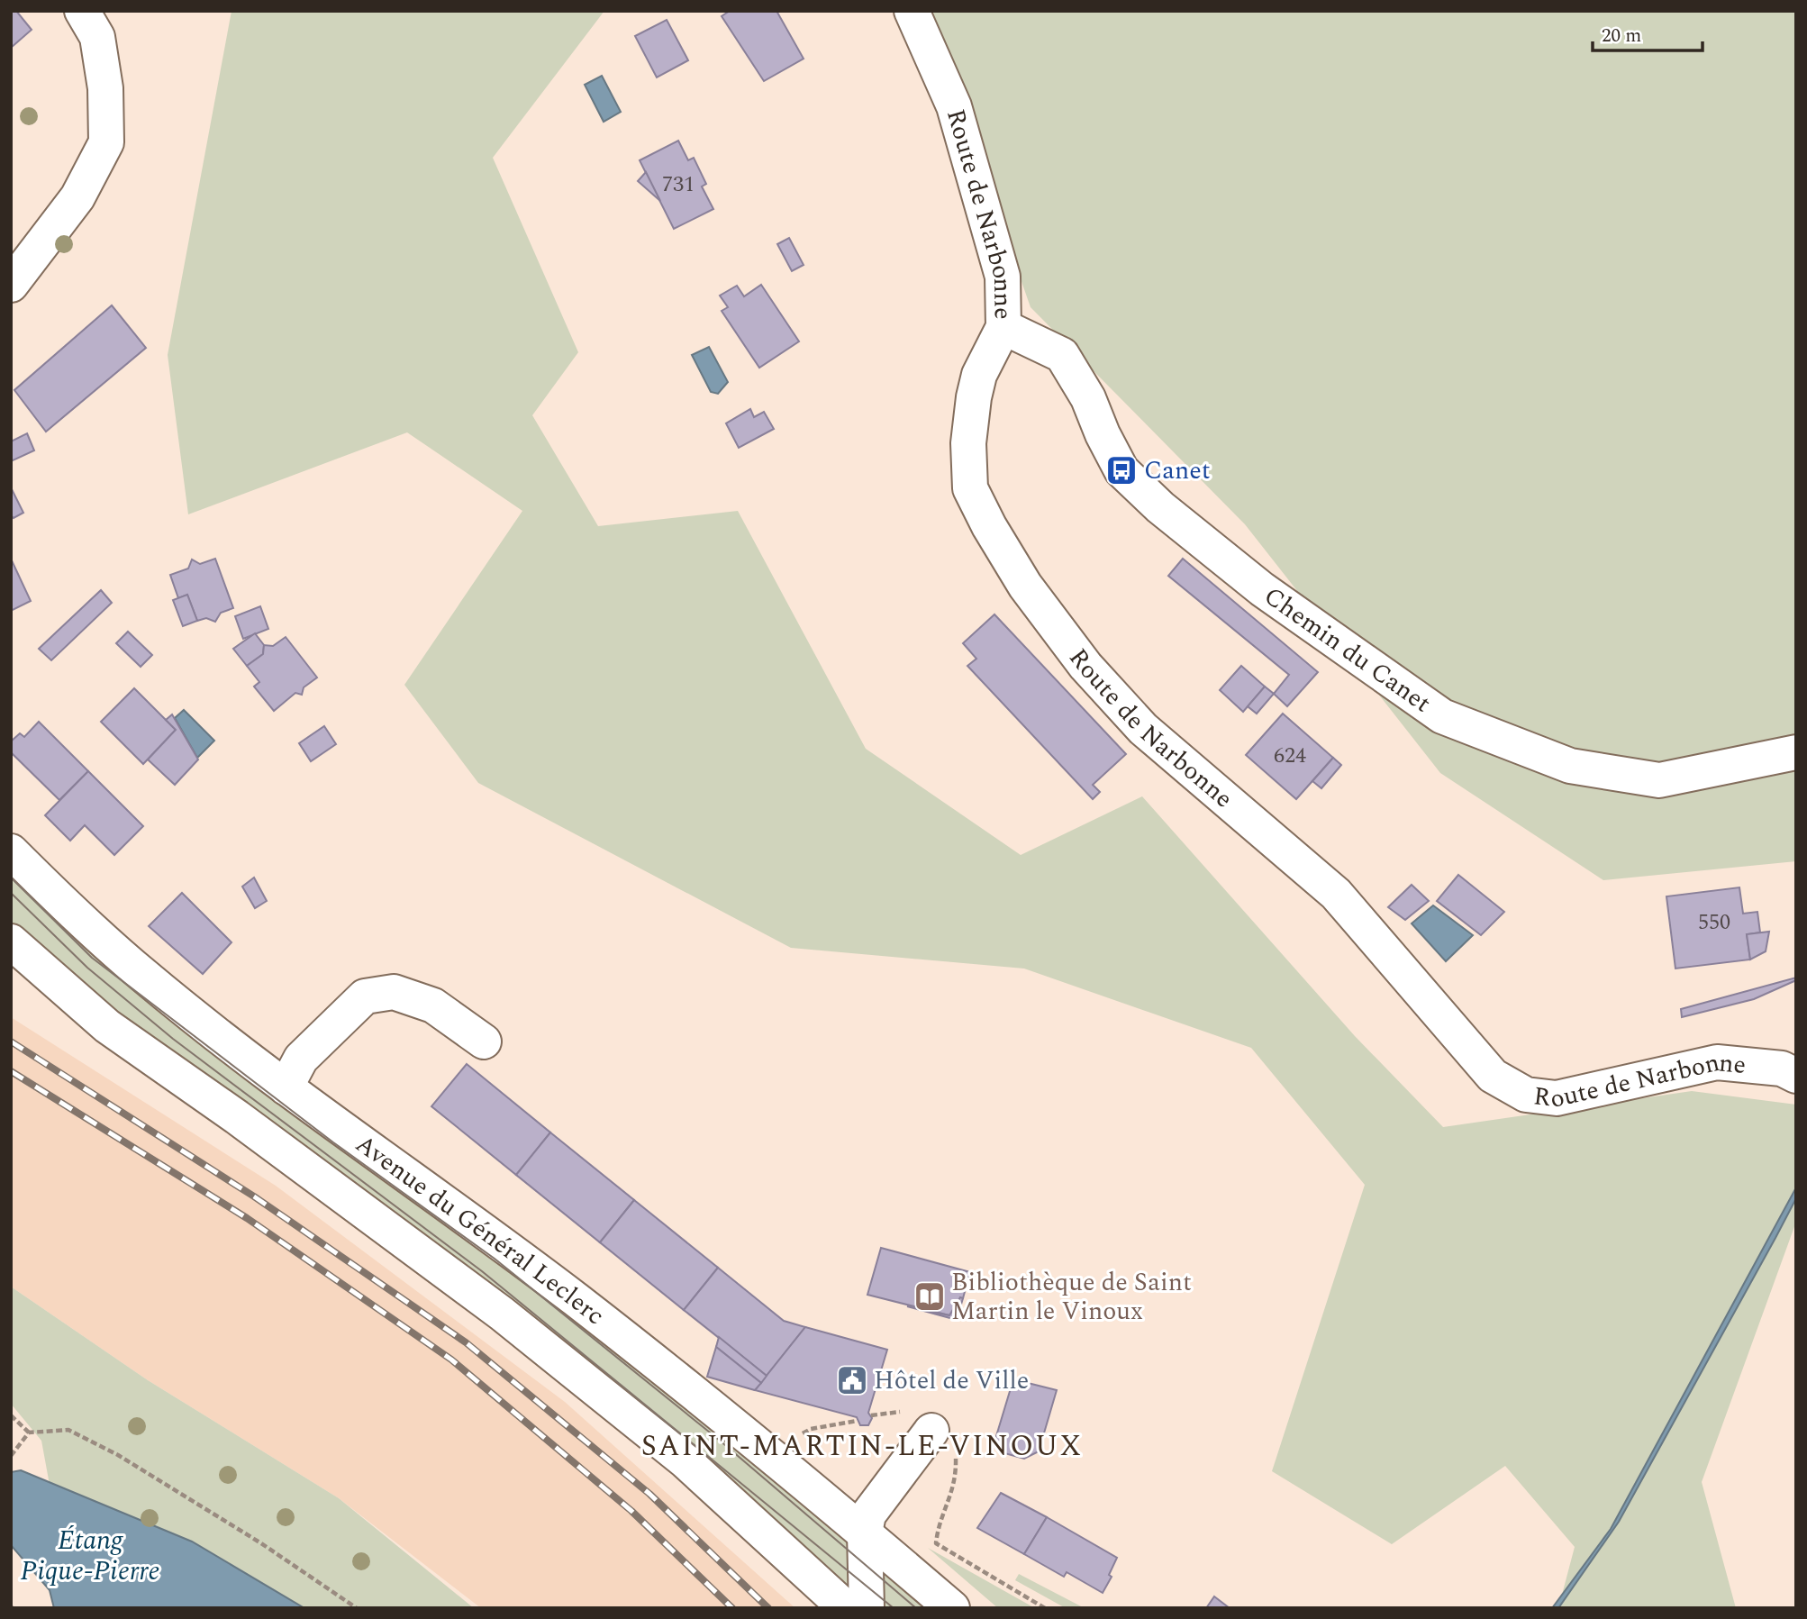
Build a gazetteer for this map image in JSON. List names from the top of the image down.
{
  "streets": {
    "street": ["Route de Narbonne", "Chemin du Canet", "Avenue du Général Leclerc"]
  },
  "crossings": [
    ["Route de Narbonne", "Chemin du Canet"]
  ],
  "districts": ["SAINT-MARTIN-LE-VINOUX"],
  "water": ["Étang Pique-Pierre"],
  "places": {
    "bus stop": ["Canet"],
    "library": ["Bibliothèque de Saint Martin le Vinoux"],
    "public building": ["Hôtel de Ville"]
  },
  "house_numbers": ["731", "624", "550"],
  "scale_bar": "20 m"
}
